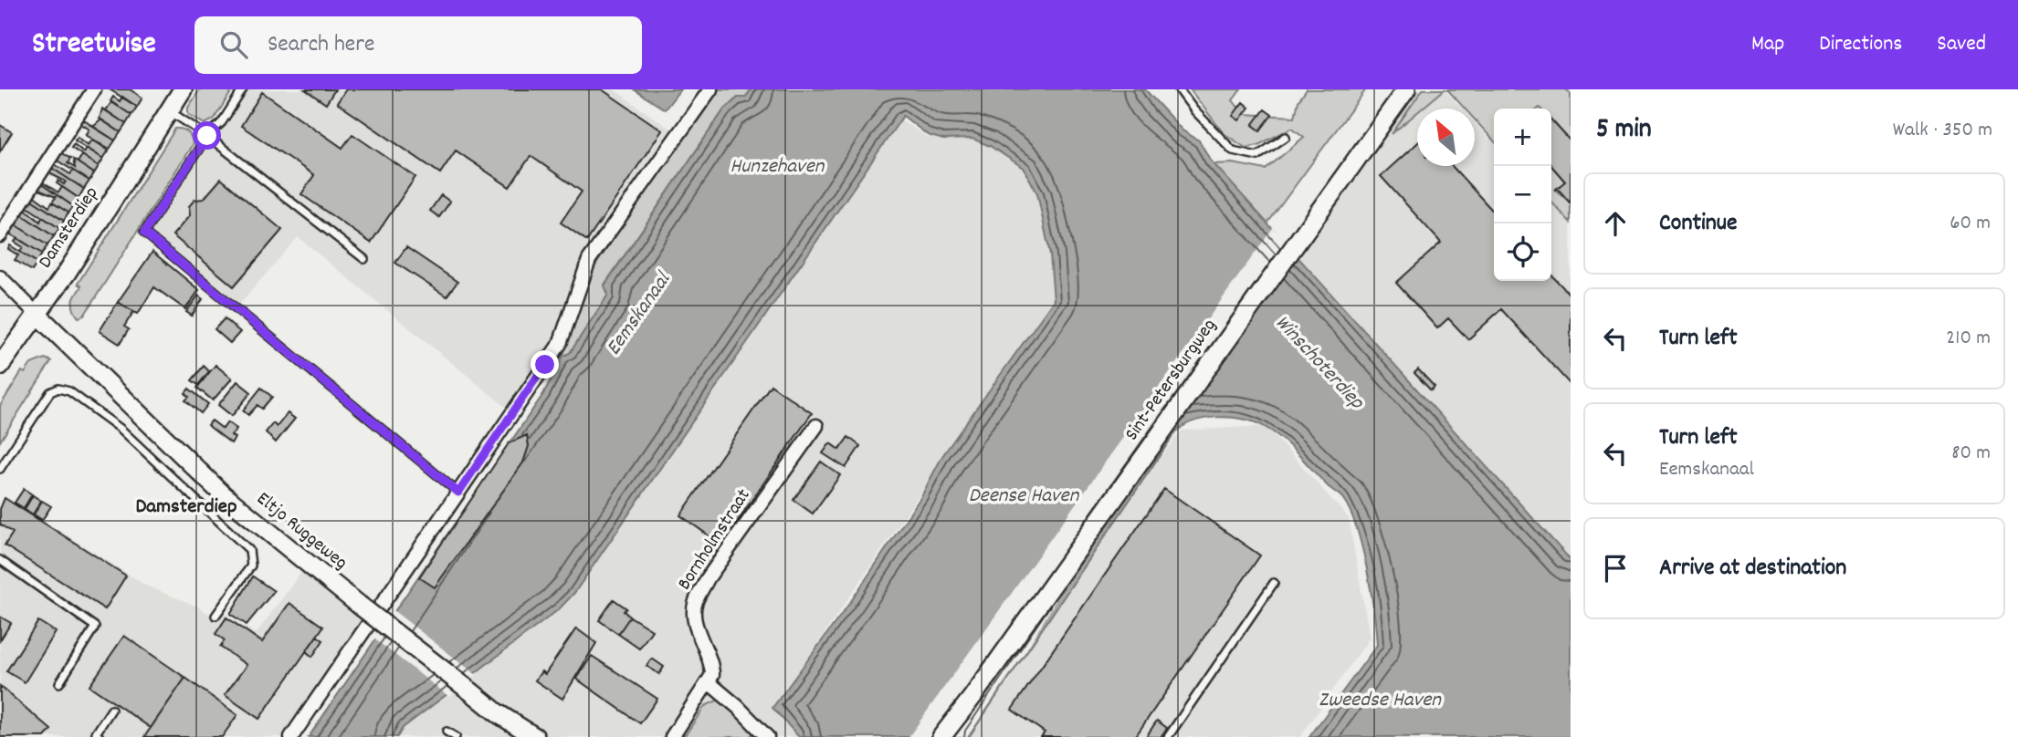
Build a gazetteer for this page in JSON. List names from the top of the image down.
{
  "streets": {
    "street": [
      "Damsterdiep",
      "Sint-Petersburgweg",
      "Eltjo Ruggeweg",
      "Bornholmstraat"
    ]
  },
  "crossings": [
    ["Damsterdiep", "Eltjo Ruggeweg"]
  ],
  "districts": ["Damsterdiep"],
  "water": [
    "Hunzehaven",
    "Eemskanaal",
    "Winschoterdiep",
    "Deense Haven",
    "Zweedse Haven"
  ],
  "north": "top left",
  "page": {
    "header": "Streetwise",
    "search": "Search here",
    "nav": ["Map", "Directions", "Saved"],
    "heading": ["5 min", "Walk · 350 m"],
    "map_buttons": ["+", "−"],
    "list": [
      ["Continue", "60 m"],
      ["Turn left", "210 m"],
      ["Turn left", "Eemskanaal", "80 m"],
      "Arrive at destination"
    ]
  }
}
